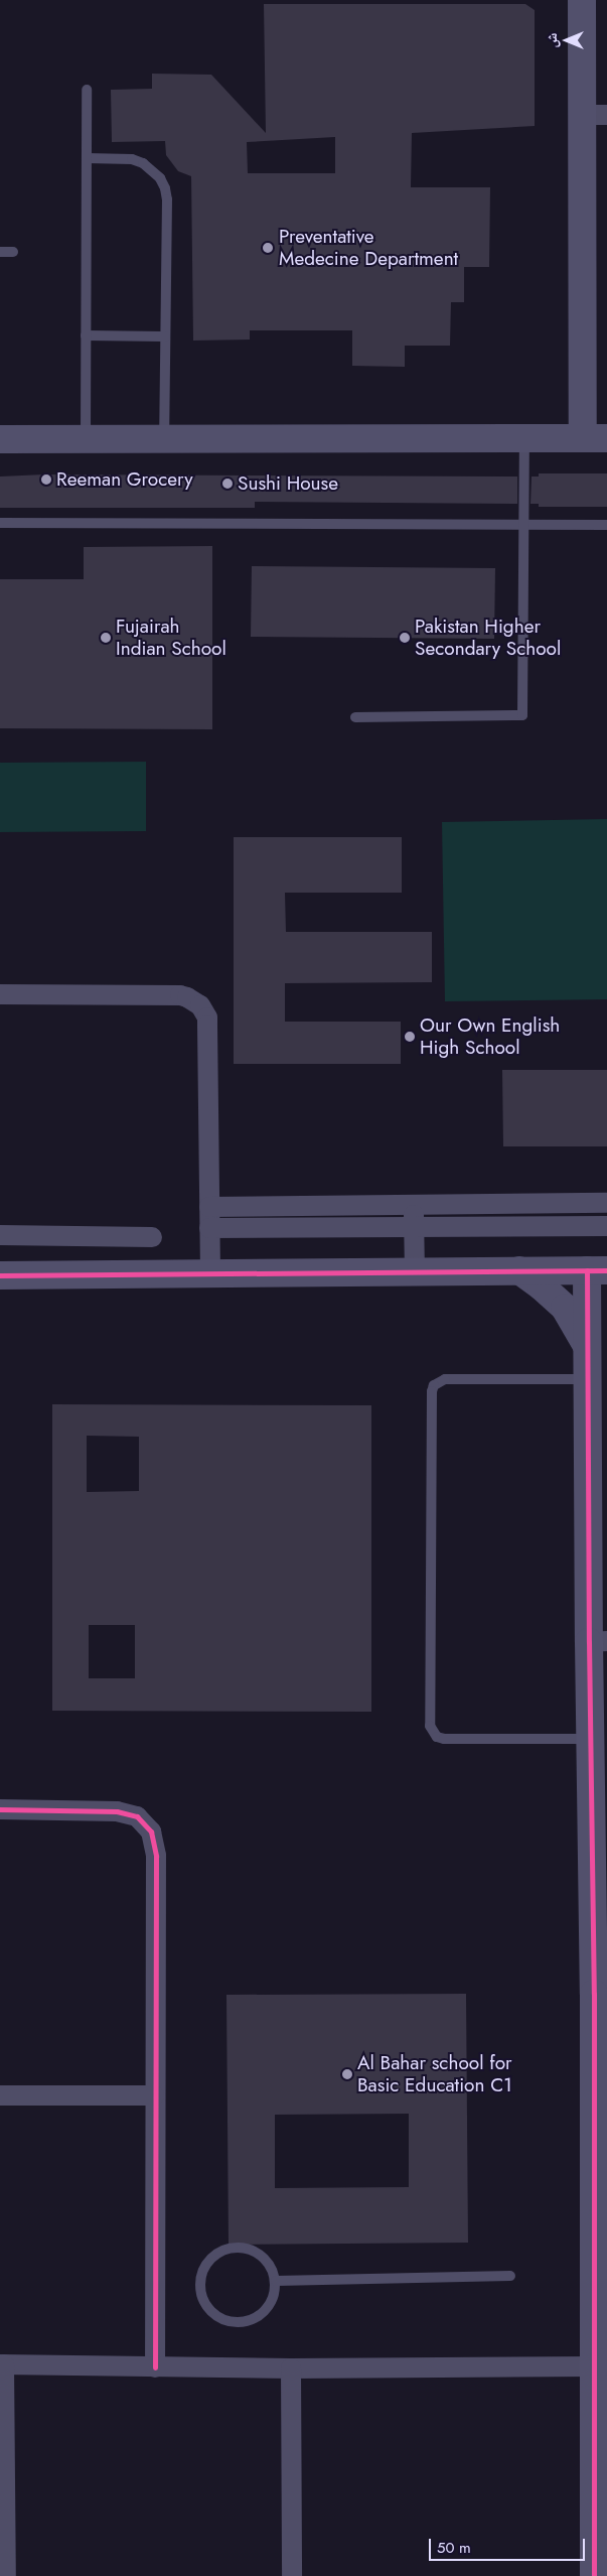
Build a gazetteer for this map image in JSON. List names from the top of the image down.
{
  "places": [
    "Preventative Medecine Department",
    "Reeman Grocery",
    "Sushi House",
    "Fujairah Indian School",
    "Pakistan Higher Secondary School",
    "Our Own English High School",
    "Al Bahar school for Basic Education C1"
  ],
  "scale_bar": "50 m",
  "north": "left"
}
